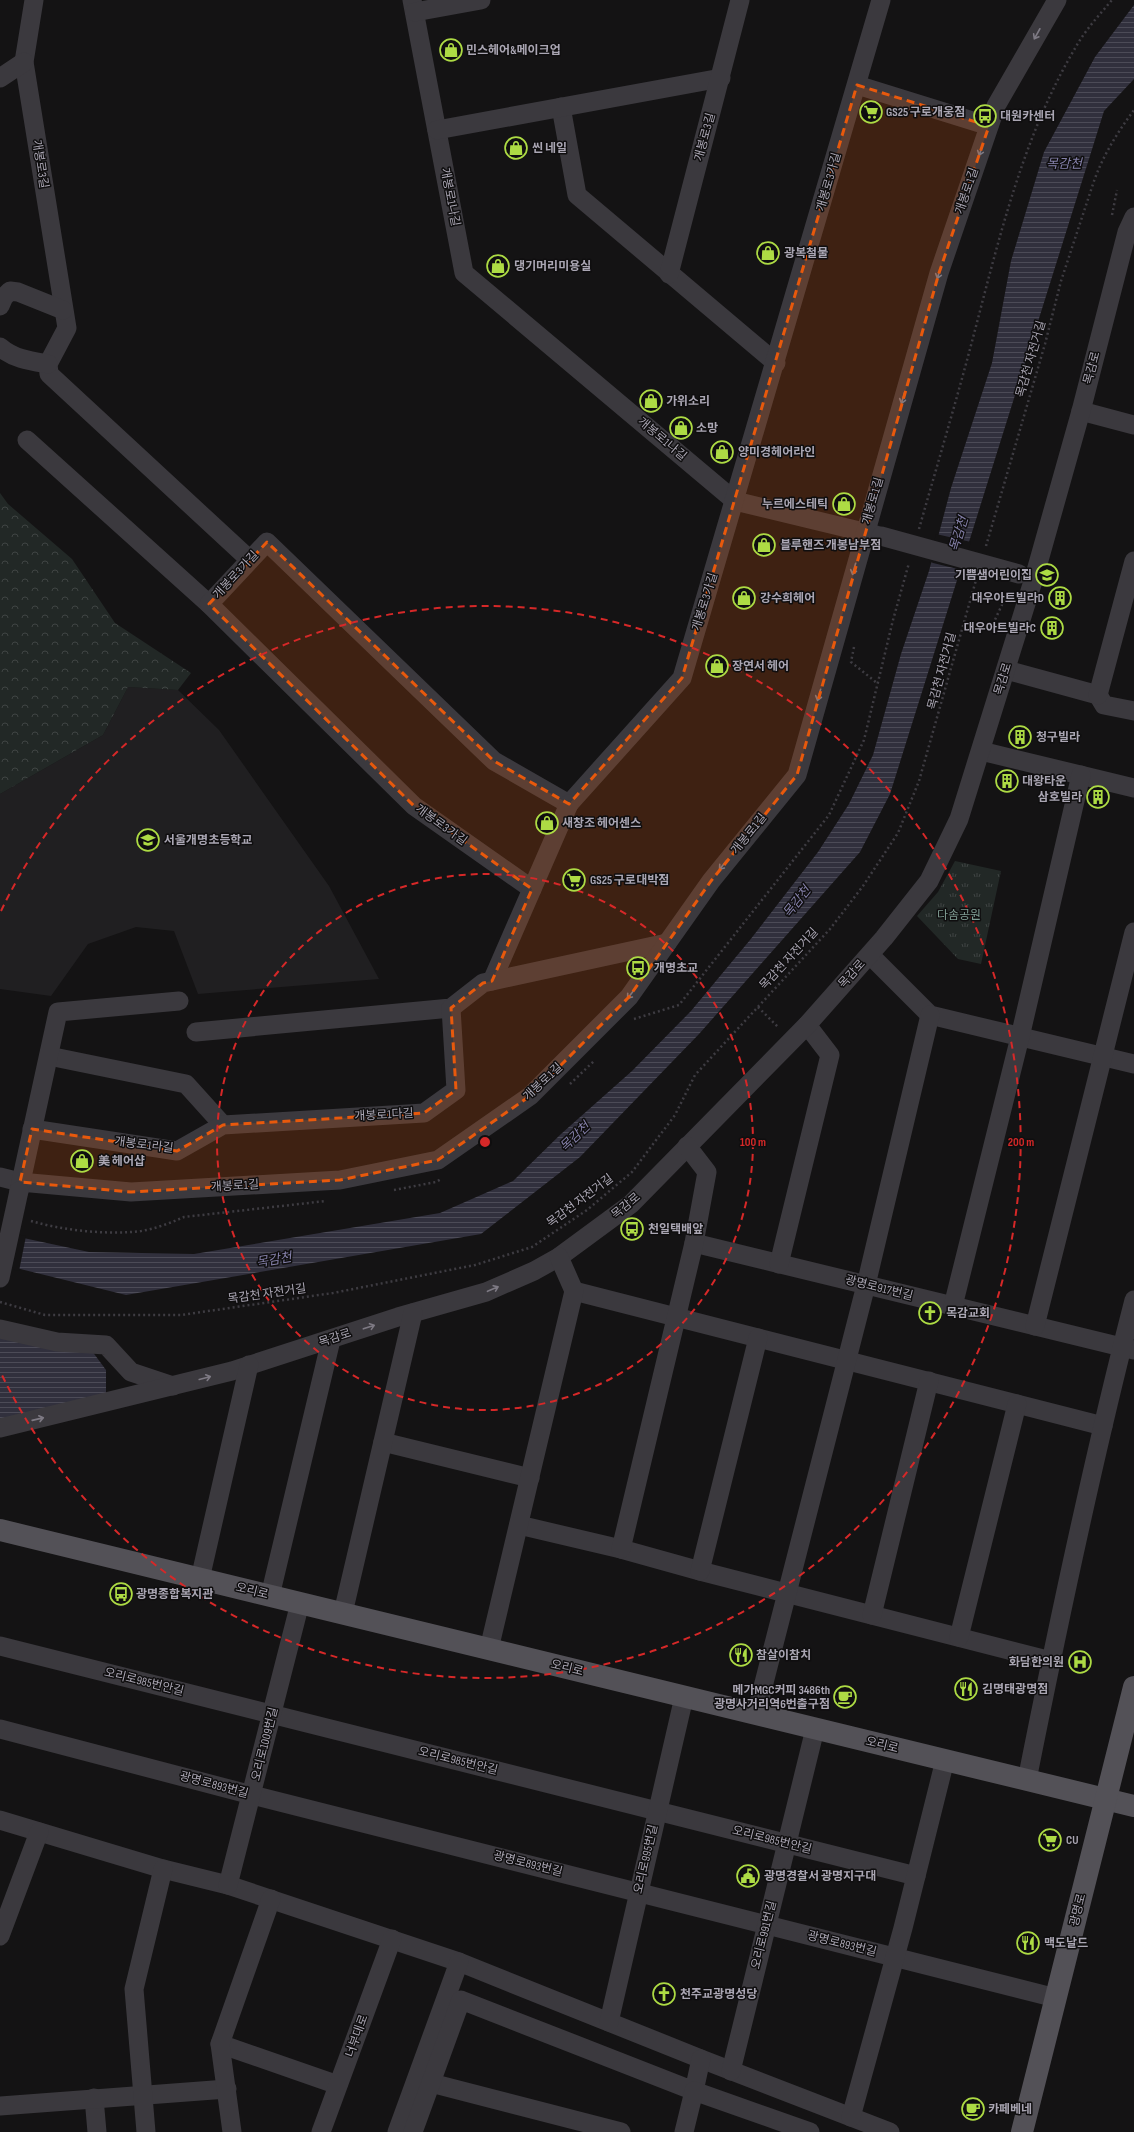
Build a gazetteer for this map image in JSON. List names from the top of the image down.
{
  "streets": {
    "main road": ["오리로", "광명로"],
    "street": [
      "개봉로3길",
      "개봉로3가길",
      "개봉로1길",
      "개봉로1나길",
      "목감로",
      "개봉로1다길",
      "개봉로1라길",
      "광명로917번길",
      "오리로985번안길",
      "오리로1009번길",
      "광명로893번길",
      "오리로995번길",
      "오리로991번길",
      "너부대로"
    ],
    "path": ["목감천 자전거길"]
  },
  "crossings": [
    ["개봉로3가길", "개봉로1나길"],
    ["개봉로1길", "개봉로1나길"],
    ["개봉로1나길", "목감로"],
    ["개봉로1다길", "개봉로1라길"],
    ["오리로", "오리로1009번길"],
    ["오리로", "오리로995번길"],
    ["오리로", "광명로"],
    ["오리로", "오리로991번길"],
    ["오리로985번안길", "오리로1009번길"],
    ["오리로985번안길", "오리로995번길"],
    ["오리로985번안길", "오리로991번길"],
    ["오리로1009번길", "광명로893번길"],
    ["광명로893번길", "오리로995번길"],
    ["광명로893번길", "광명로"],
    ["광명로893번길", "오리로991번길"]
  ],
  "one_way": ["개봉로1길"],
  "water": ["목감천"],
  "parks": ["다솜공원"],
  "places": {
    "shop": [
      "민스헤어&메이크업",
      "씬 네일",
      "광복철물",
      "댕기머리미용실",
      "가위소리",
      "소망",
      "양미경헤어라인",
      "누르에스테틱",
      "블루핸즈 개봉남부점",
      "강수희헤어",
      "장연서 헤어",
      "새창조 헤어센스",
      "美 헤어샵"
    ],
    "supermarket": ["GS25 구로개웅점", "GS25 구로대박점", "CU"],
    "bus stop": [
      "대원카센터",
      "개명초교",
      "천일택배앞",
      "광명종합복지관"
    ],
    "school or university": ["기쁨샘어린이집", "서울개명초등학교"],
    "building": [
      "대우아트빌라D",
      "대우아트빌라C",
      "청구빌라",
      "대왕타운",
      "삼호빌라"
    ],
    "church": ["목감교회", "천주교광명성당"],
    "restaurant": ["참살이참치", "김명태광명점", "맥도날드"],
    "hospital": ["화담한의원"],
    "cafe": ["메가MGC커피 3486th 광명사거리역6번출구점", "카페베네"],
    "public building": ["광명경찰서 광명지구대"]
  },
  "rings": ["100 m", "200 m"]
}
